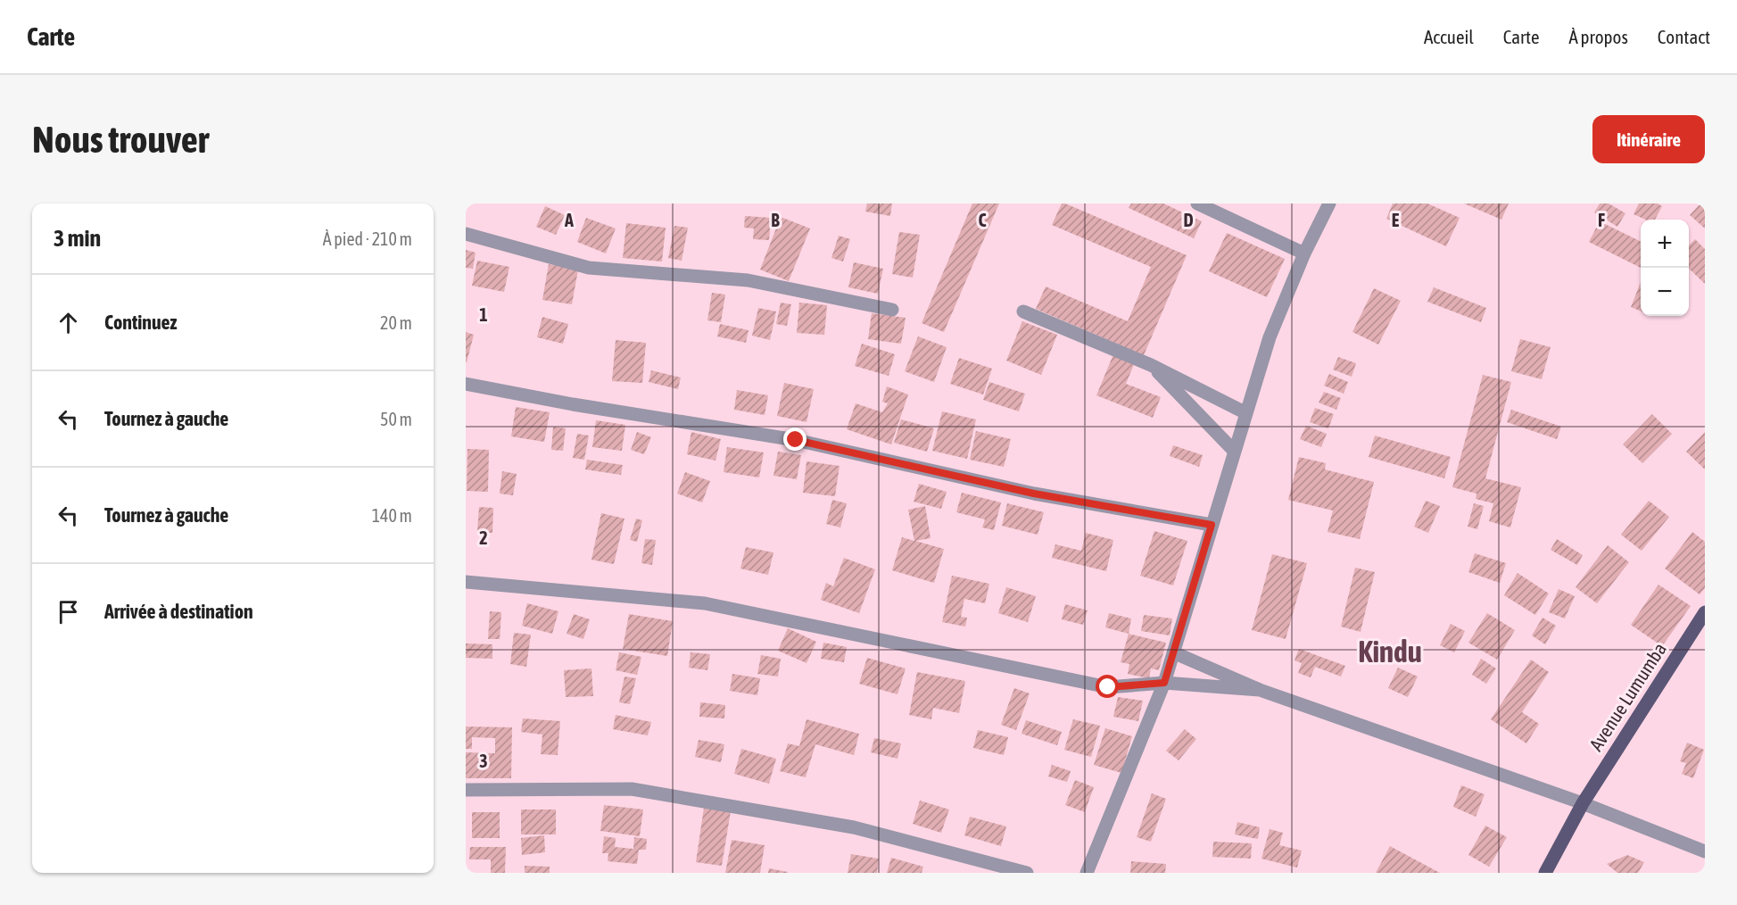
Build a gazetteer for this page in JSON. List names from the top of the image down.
{
  "streets": {
    "main road": ["Avenue Lumumba"]
  },
  "districts": ["Kindu"],
  "page": {
    "header": "Carte",
    "nav": [
      "Accueil",
      "Carte",
      "À propos",
      "Contact"
    ],
    "buttons": "Itinéraire",
    "title": "Nous trouver",
    "heading": ["3 min", "À pied · 210 m"],
    "map_buttons": ["+", "−"],
    "list": [
      ["Continuez", "20 m"],
      ["Tournez à gauche", "50 m"],
      ["Tournez à gauche", "140 m"],
      "Arrivée à destination"
    ]
  },
  "grid": {
    "columns": [
      "A",
      "B",
      "C",
      "D",
      "E",
      "F"
    ],
    "rows": ["1", "2", "3"]
  }
}
